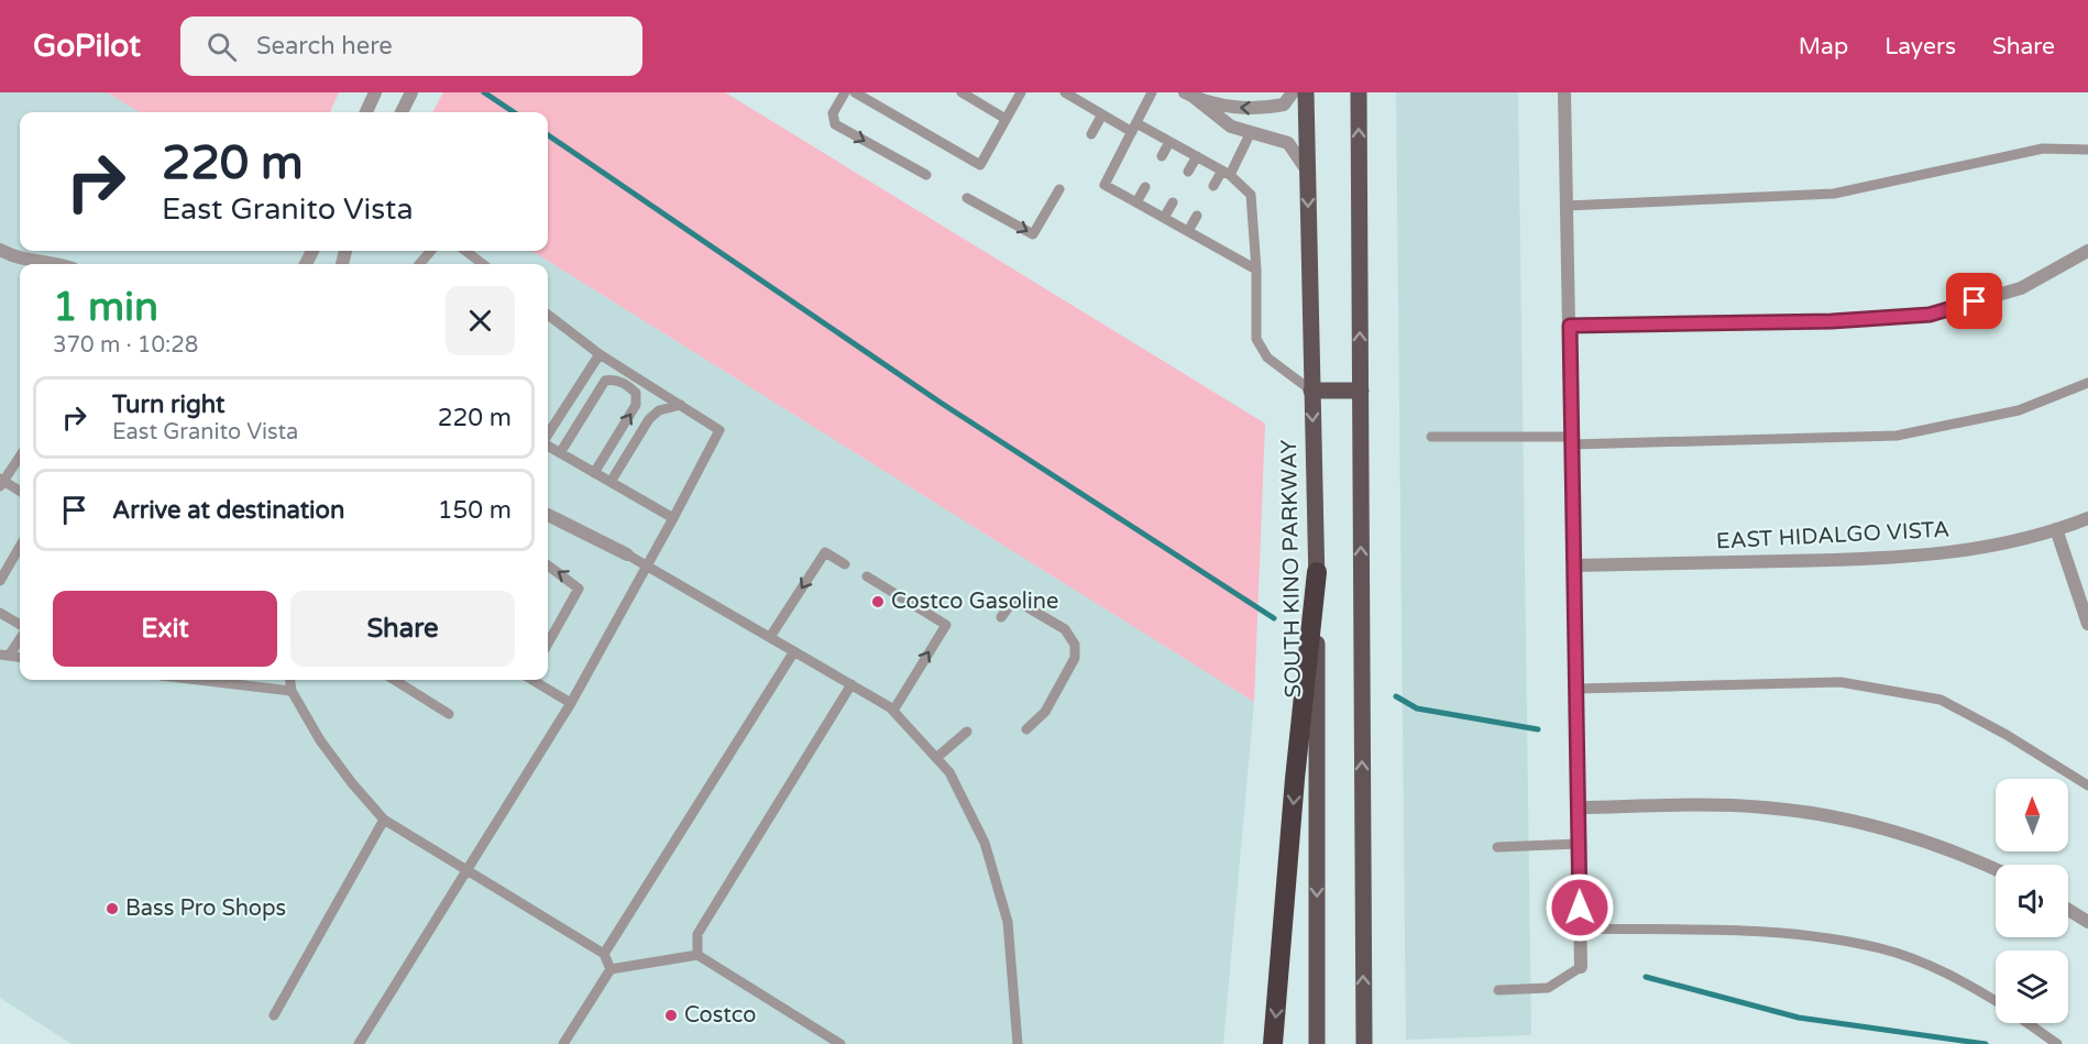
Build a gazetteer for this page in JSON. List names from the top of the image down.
{
  "streets": {
    "main road": ["SOUTH KINO PARKWAY"],
    "street": ["EAST HIDALGO VISTA"]
  },
  "places": ["Costco Gasoline", "Bass Pro Shops", "Costco"],
  "north": "top",
  "page": {
    "header": "GoPilot",
    "search": "Search here",
    "nav": ["Map", "Layers", "Share"],
    "turn": ["220 m", "East Granito Vista"],
    "heading": ["1 min", "370 m · 10:28"],
    "list": [
      {
        "name": "Turn right",
        "note": "East Granito Vista",
        "value": "220 m"
      },
      {
        "name": "Arrive at destination",
        "value": "150 m"
      }
    ],
    "buttons": ["Exit", "Share"]
  }
}
